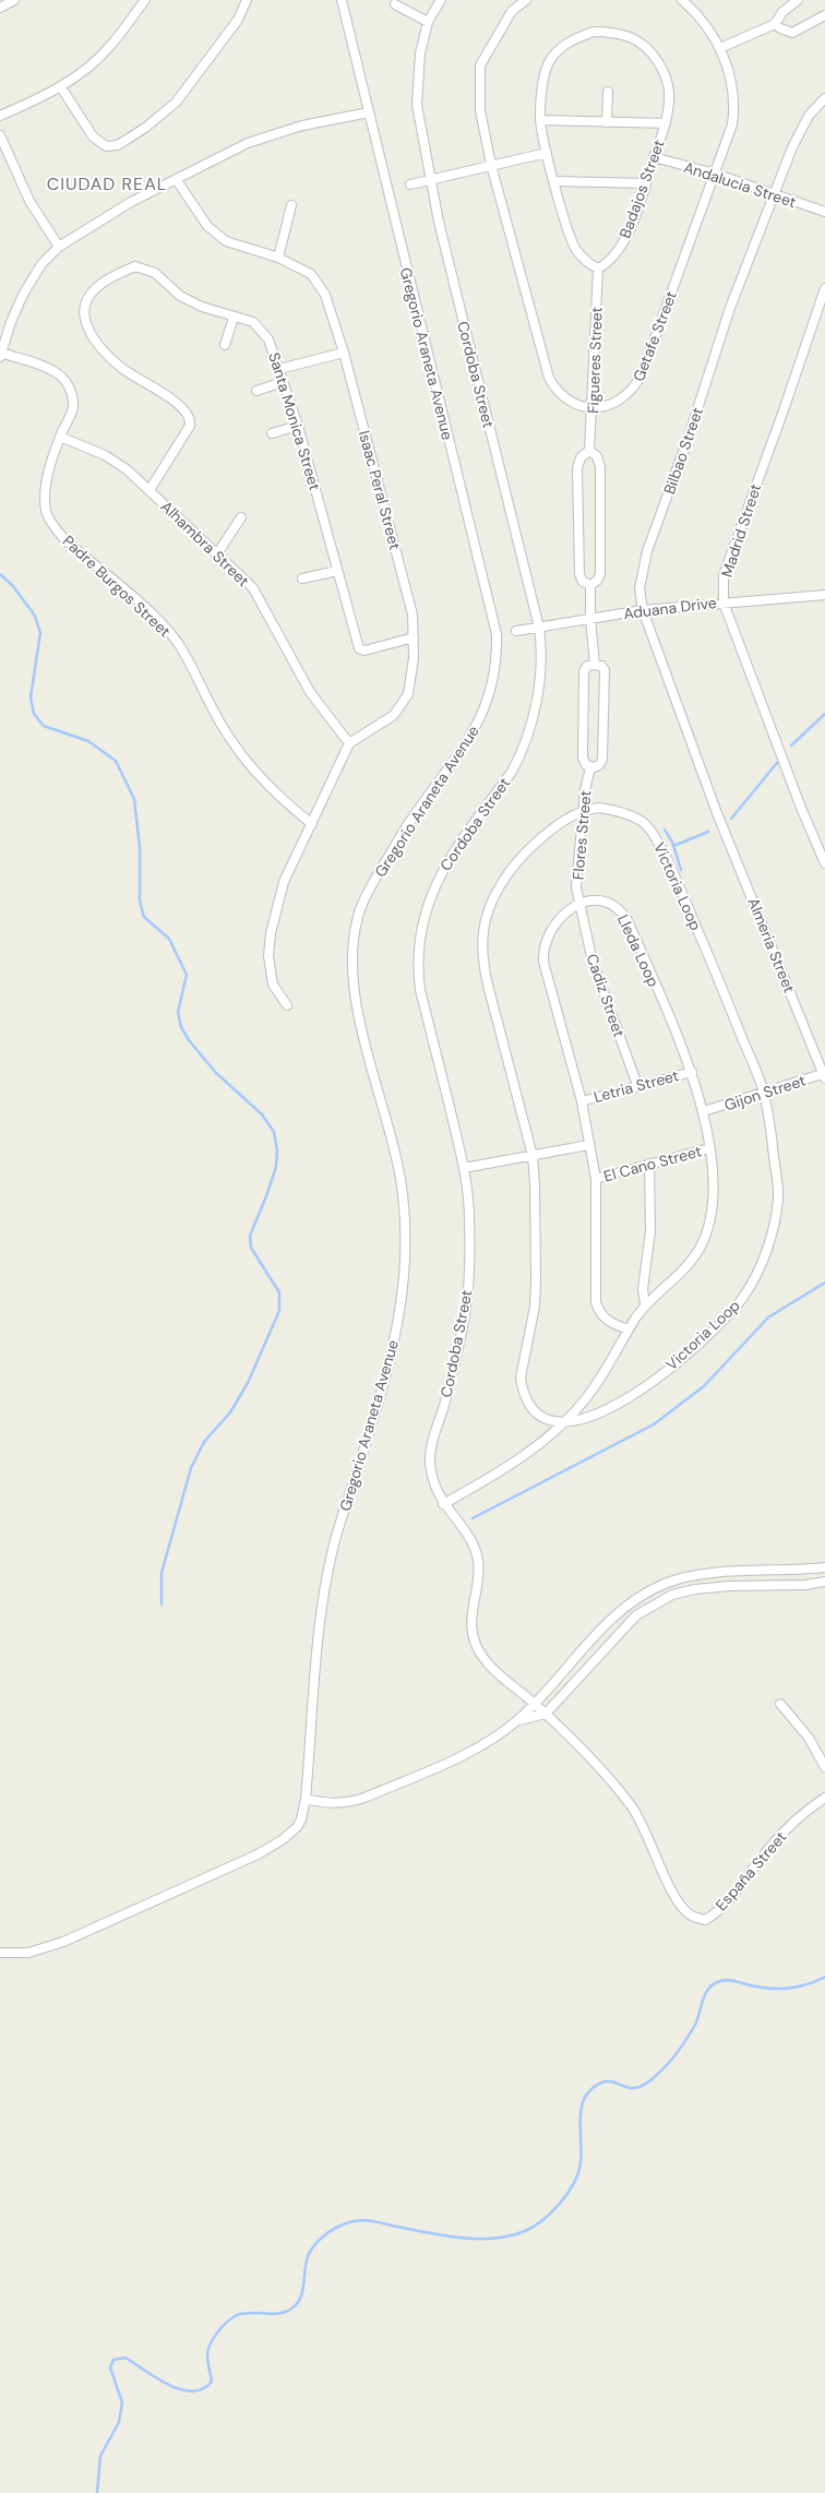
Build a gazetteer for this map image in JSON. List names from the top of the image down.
{
  "streets": {
    "street": [
      "Andalucia Street",
      "Badajos Street",
      "Getafe Street",
      "Gregorio Araneta Avenue",
      "Figueres Street",
      "Cordoba Street",
      "Santa Monica Street",
      "Bilbao Street",
      "Isaac Peral Street",
      "Madrid Street",
      "Alhambra Street",
      "Padre Burgos Street",
      "Aduana Drive",
      "Flores Street",
      "Victoria Loop",
      "Almeria Street",
      "Lleda Loop",
      "Cadiz Street",
      "Letria Street",
      "Gijon Street",
      "El Cano Street",
      "España Street"
    ]
  },
  "crossings": [
    ["Andalucia Street", "Badajos Street"],
    ["Andalucia Street", "Getafe Street"],
    ["Andalucia Street", "Bilbao Street"],
    ["Badajos Street", "Figueres Street"],
    ["Getafe Street", "Figueres Street"],
    ["Figueres Street", "Aduana Drive"],
    ["Figueres Street", "Flores Street"],
    ["Cordoba Street", "Aduana Drive"],
    ["Cordoba Street", "Lleda Loop"],
    ["Cordoba Street", "España Street"],
    ["Santa Monica Street", "Isaac Peral Street"],
    ["Santa Monica Street", "Alhambra Street"],
    ["Bilbao Street", "Aduana Drive"],
    ["Bilbao Street", "Almeria Street"],
    ["Isaac Peral Street", "Alhambra Street"],
    ["Madrid Street", "Aduana Drive"],
    ["Alhambra Street", "Padre Burgos Street"],
    ["Aduana Drive", "Flores Street"],
    ["Flores Street", "Victoria Loop"],
    ["Flores Street", "Lleda Loop"],
    ["Flores Street", "Cadiz Street"],
    ["Victoria Loop", "Lleda Loop"],
    ["Victoria Loop", "Gijon Street"],
    ["Almeria Street", "Gijon Street"],
    ["Lleda Loop", "Cadiz Street"],
    ["Lleda Loop", "Letria Street"],
    ["Lleda Loop", "Gijon Street"],
    ["Lleda Loop", "El Cano Street"],
    ["Cadiz Street", "Letria Street"]
  ],
  "districts": ["CIUDAD REAL"]
}
